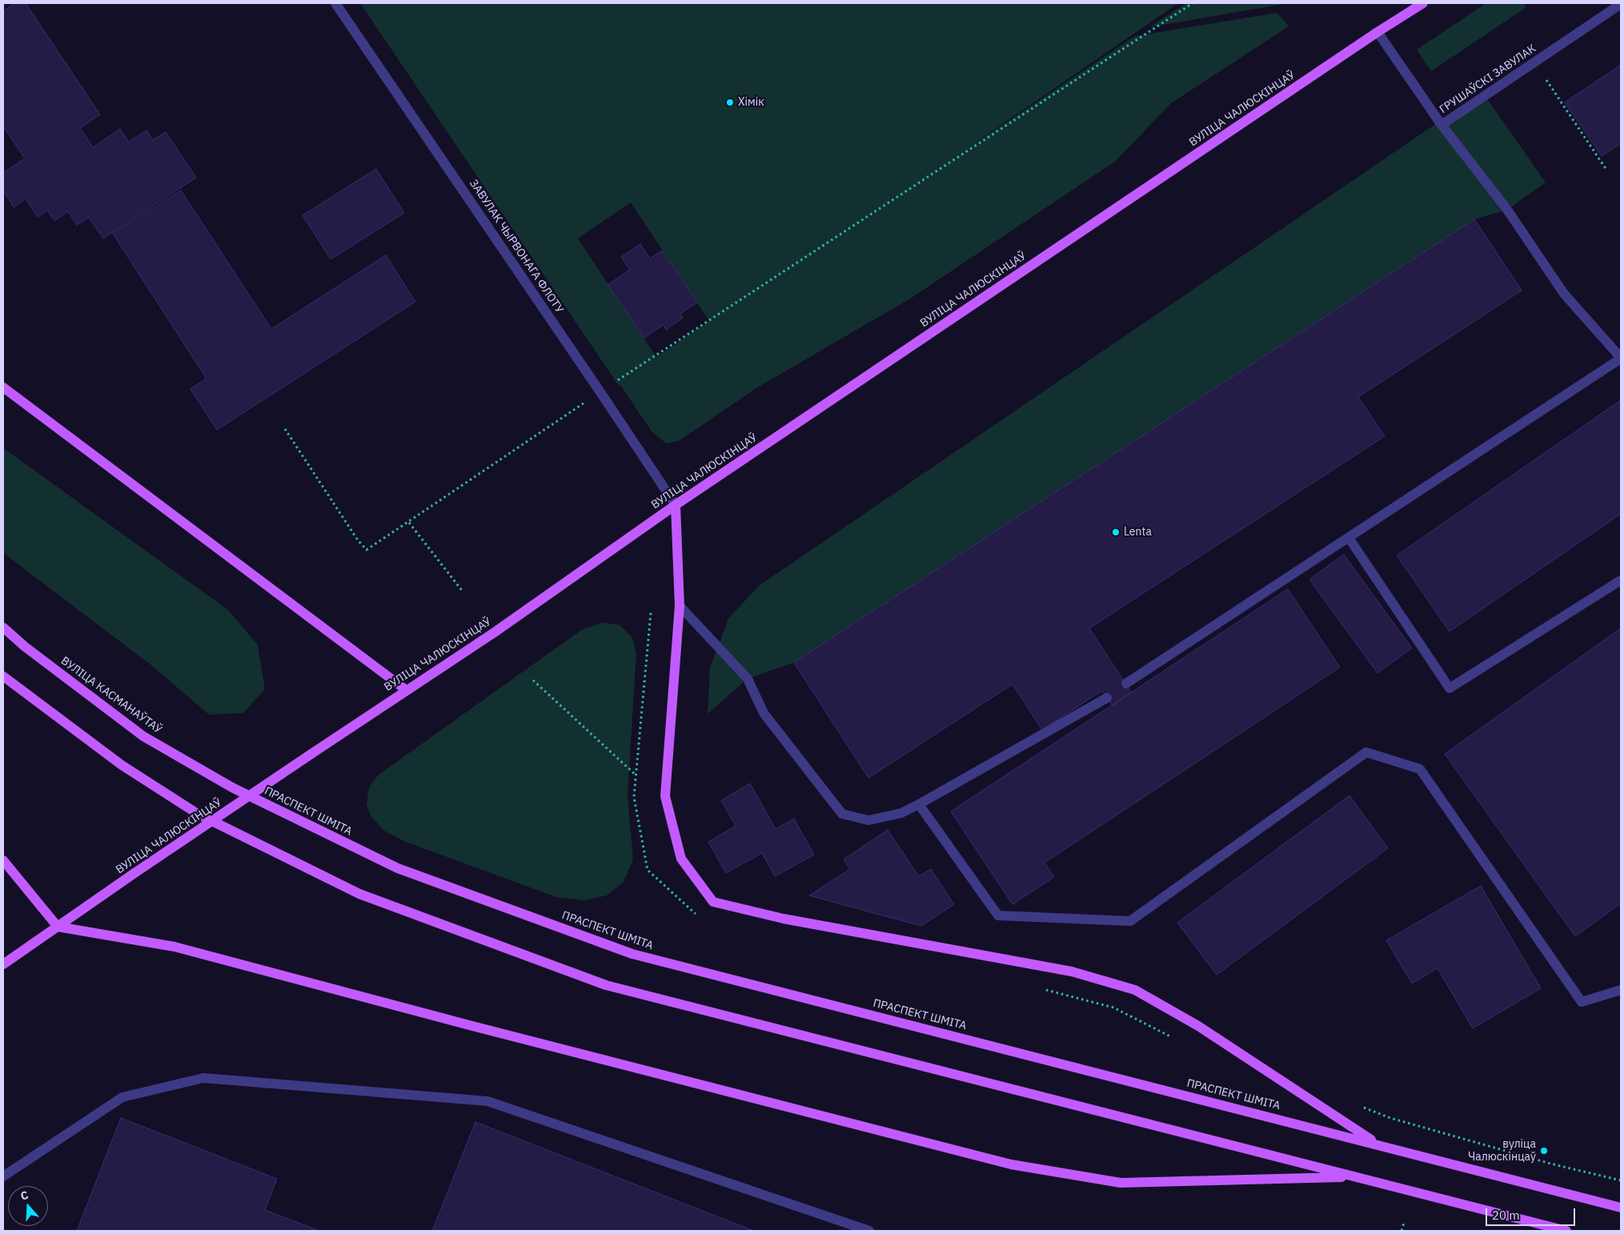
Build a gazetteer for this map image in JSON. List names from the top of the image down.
{
  "streets": {
    "main road": ["ВУЛІЦА ЧАЛЮСКІНЦАЎ", "ВУЛІЦА КАСМАНАЎТАЎ", "ПРАСПЕКТ ШМІТА"],
    "street": ["ГРУШАЎСКІ ЗАВУЛАК", "ЗАВУЛАК ЧЫРВОНАГА ФЛОТУ"]
  },
  "crossings": [
    ["ГРУШАЎСКІ ЗАВУЛАК", "ВУЛІЦА ЧАЛЮСКІНЦАЎ"],
    ["ВУЛІЦА ЧАЛЮСКІНЦАЎ", "ЗАВУЛАК ЧЫРВОНАГА ФЛОТУ"],
    ["ВУЛІЦА КАСМАНАЎТАЎ", "ПРАСПЕКТ ШМІТА"]
  ],
  "places": ["Хімік", "Lenta", "вуліца Чалюскінцаў"],
  "scale_bar": "20 m",
  "north": "top"
}
